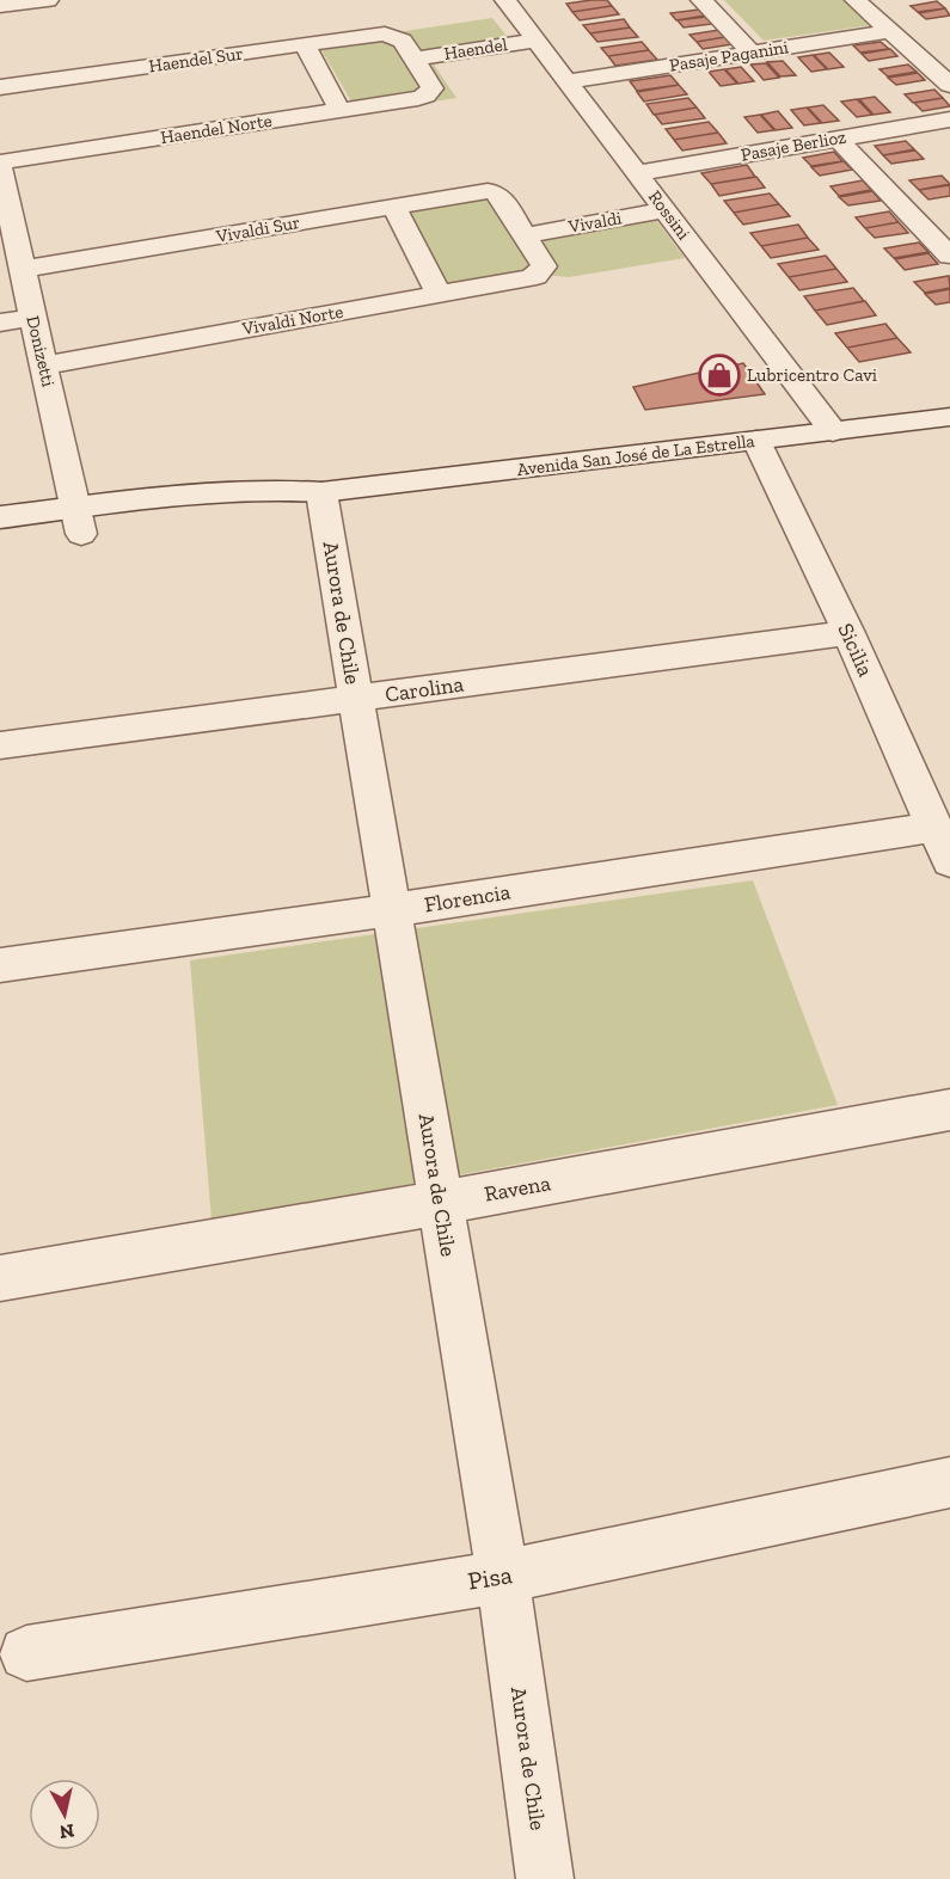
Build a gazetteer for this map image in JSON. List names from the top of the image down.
{
  "streets": {
    "street": [
      "Haendel",
      "Pasaje Paganini",
      "Haendel Sur",
      "Haendel Norte",
      "Pasaje Berlioz",
      "Rossini",
      "Vivaldi",
      "Vivaldi Sur",
      "Vivaldi Norte",
      "Donizetti",
      "Avenida San José de La Estrella",
      "Aurora de Chile",
      "Sicilia",
      "Carolina",
      "Florencia",
      "Ravena",
      "Pisa"
    ]
  },
  "crossings": [
    ["Haendel", "Haendel Sur"],
    ["Haendel", "Haendel Norte"],
    ["Haendel", "Rossini"],
    ["Pasaje Paganini", "Rossini"],
    ["Pasaje Berlioz", "Rossini"],
    ["Rossini", "Vivaldi"],
    ["Rossini", "Avenida San José de La Estrella"],
    ["Vivaldi", "Vivaldi Sur"],
    ["Vivaldi", "Vivaldi Norte"],
    ["Vivaldi Sur", "Vivaldi Norte"],
    ["Vivaldi Sur", "Donizetti"],
    ["Vivaldi Norte", "Donizetti"],
    ["Donizetti", "Avenida San José de La Estrella"],
    ["Avenida San José de La Estrella", "Aurora de Chile"],
    ["Avenida San José de La Estrella", "Sicilia"],
    ["Aurora de Chile", "Carolina"],
    ["Aurora de Chile", "Florencia"],
    ["Aurora de Chile", "Ravena"],
    ["Aurora de Chile", "Pisa"],
    ["Sicilia", "Carolina"],
    ["Sicilia", "Florencia"]
  ],
  "places": {
    "shop": ["Lubricentro Cavi"]
  },
  "north": "bottom"
}
